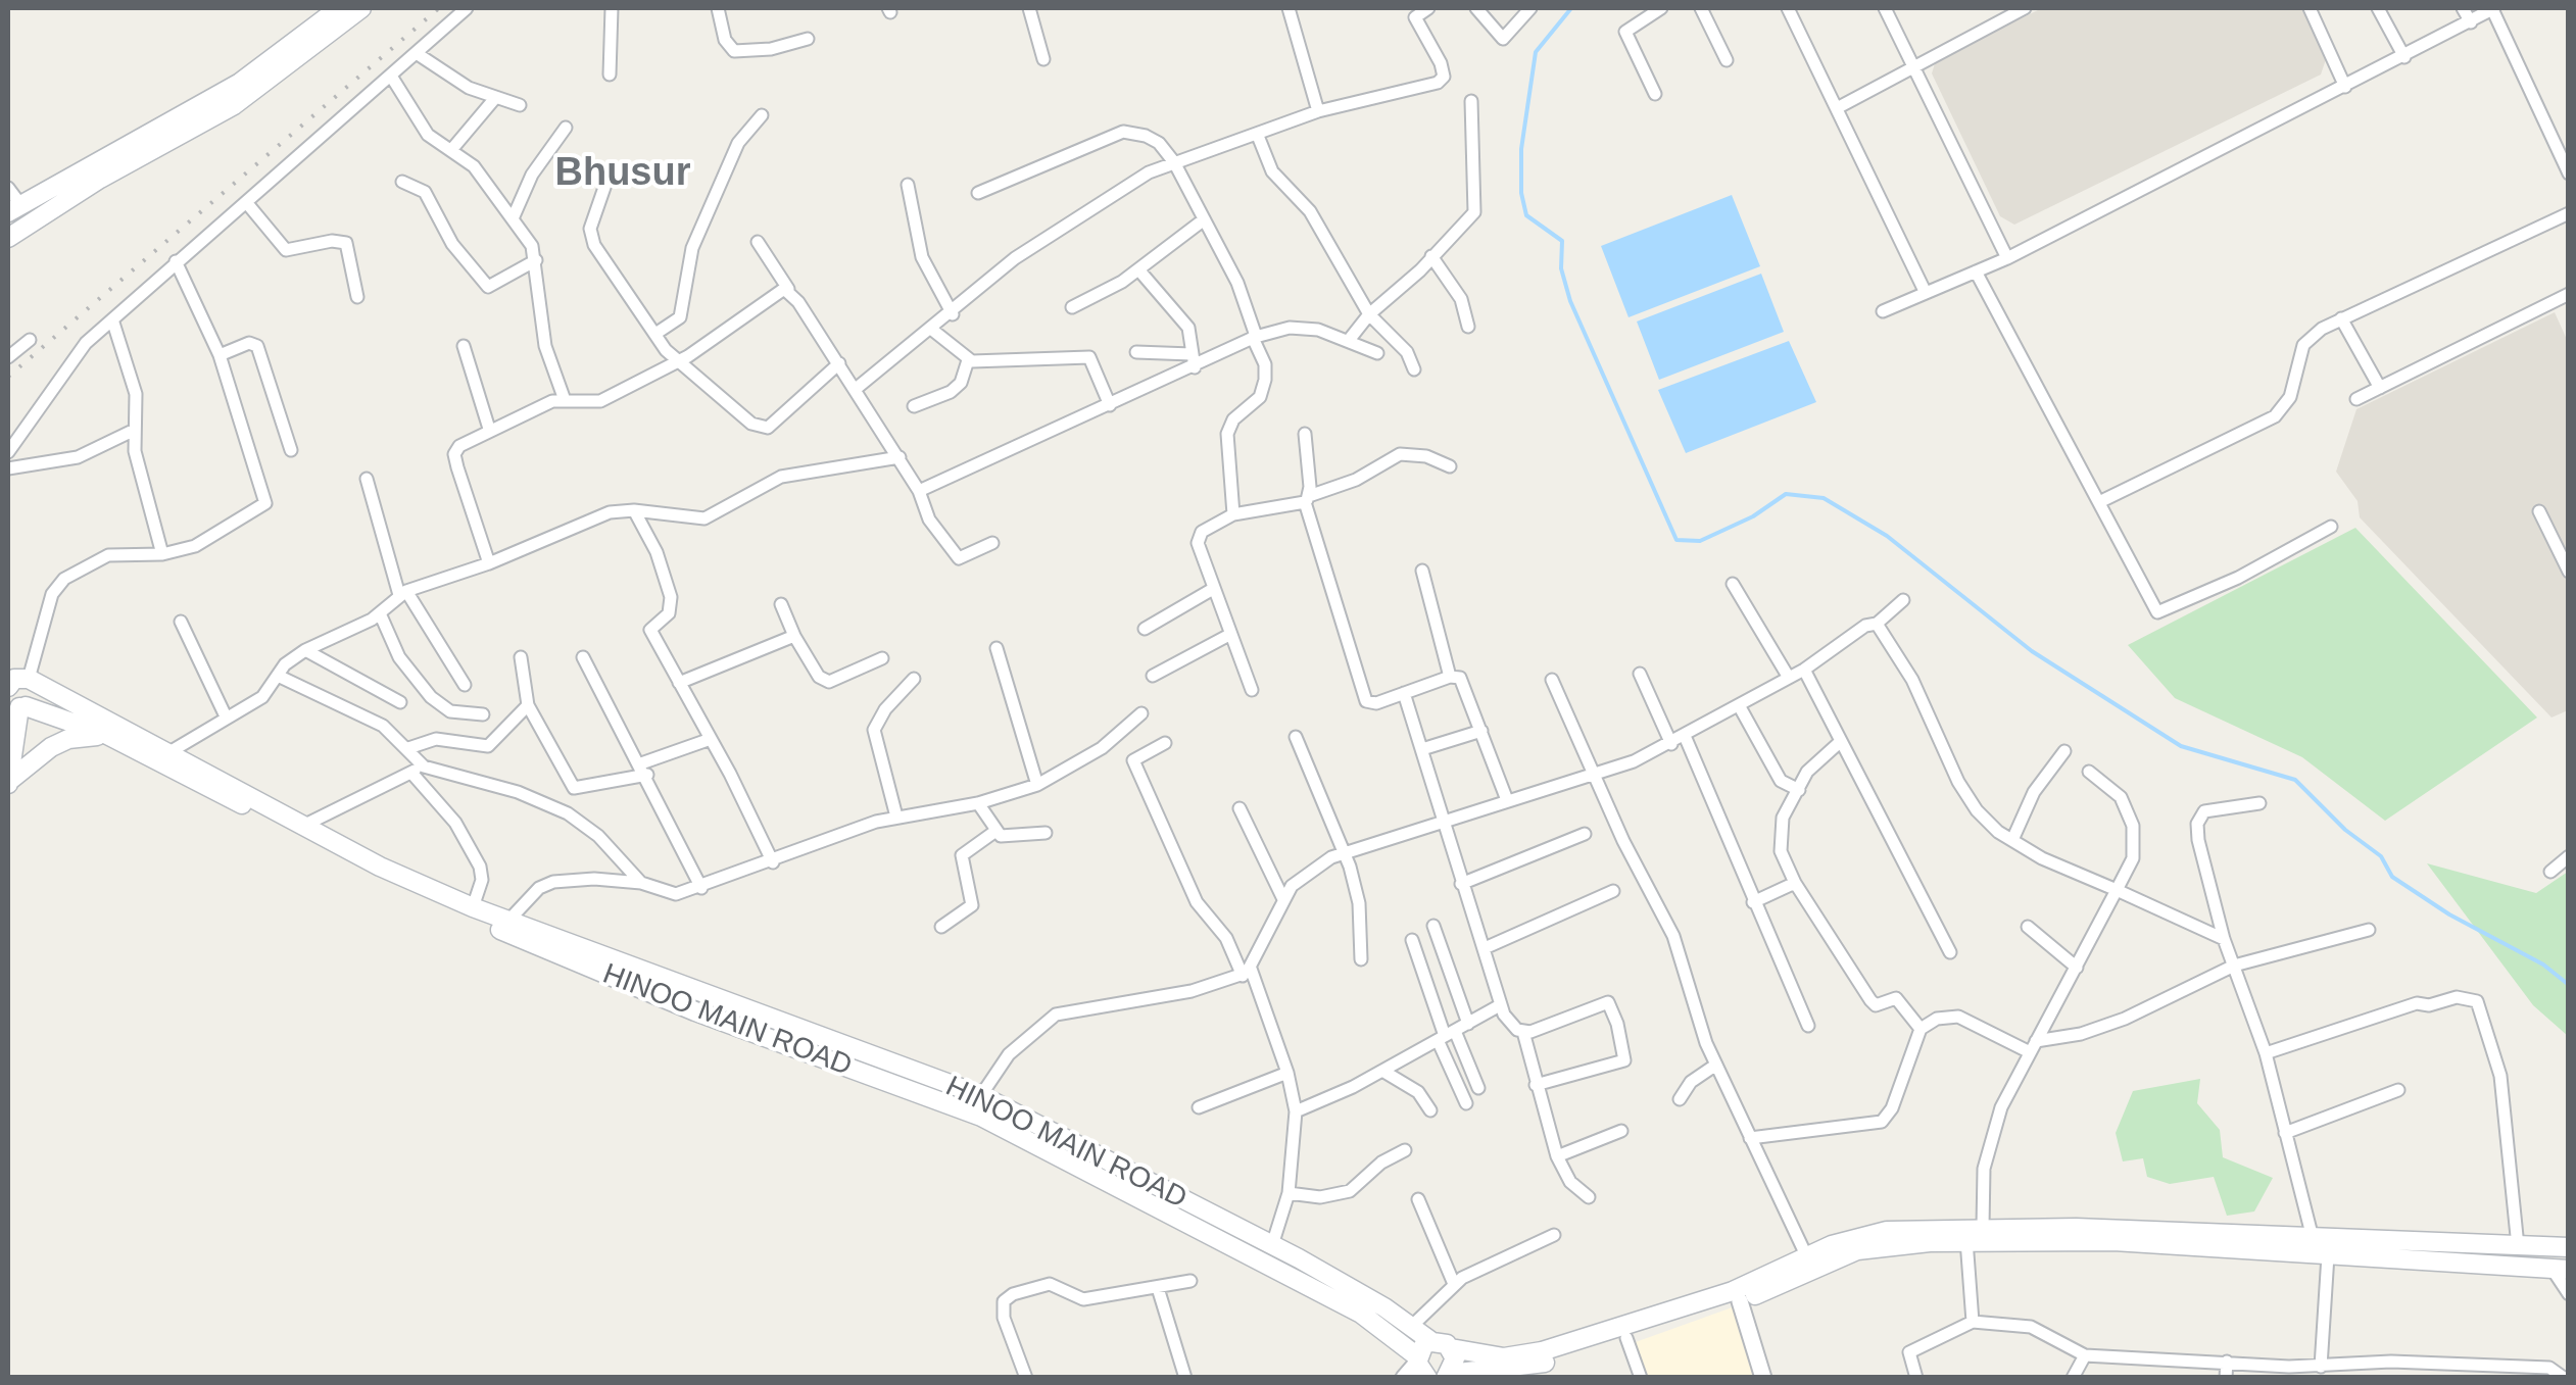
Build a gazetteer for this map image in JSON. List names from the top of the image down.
{
  "streets": {
    "main road": ["HINOO MAIN ROAD"]
  },
  "districts": ["Bhusur"]
}
